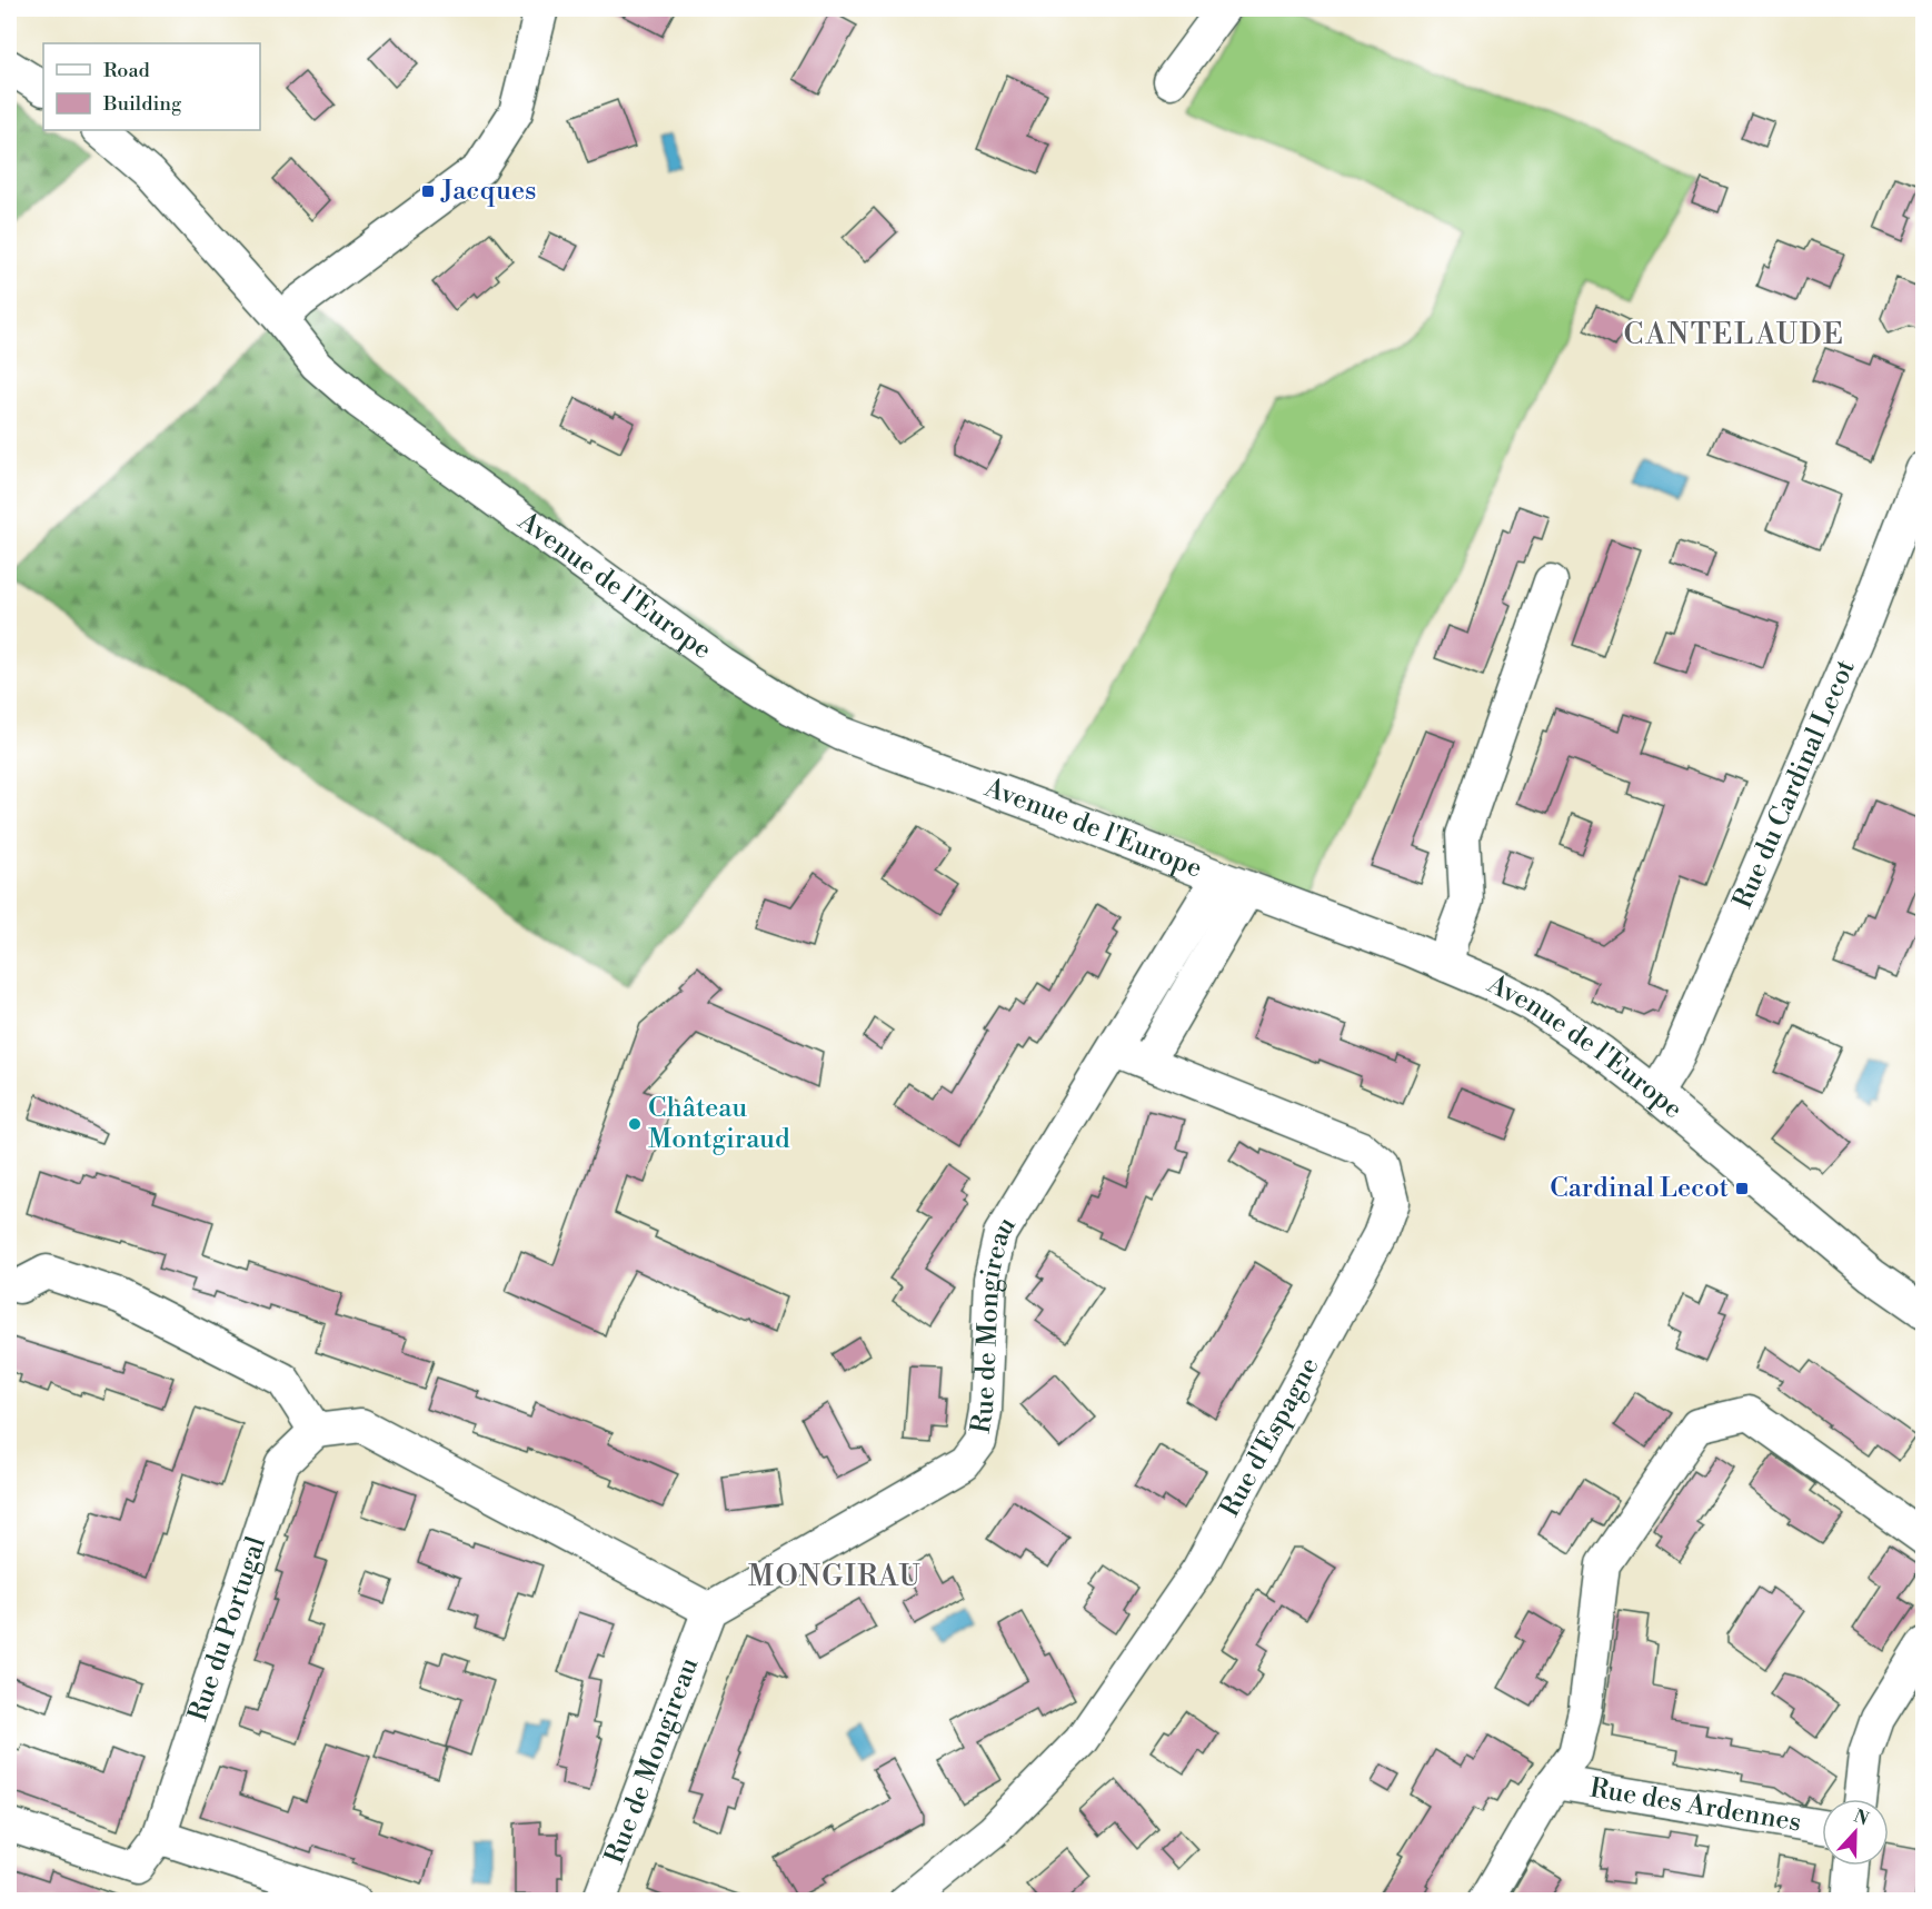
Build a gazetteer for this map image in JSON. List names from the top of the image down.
{
  "streets": {
    "street": [
      "Avenue de l'Europe",
      "Rue du Cardinal Lecot",
      "Rue de Mongireau",
      "Rue d'Espagne",
      "Rue du Portugal",
      "Rue des Ardennes"
    ]
  },
  "crossings": [
    ["Avenue de l'Europe", "Rue du Cardinal Lecot"],
    ["Avenue de l'Europe", "Rue de Mongireau"],
    ["Rue de Mongireau", "Rue d'Espagne"]
  ],
  "districts": ["CANTELAUDE", "MONGIRAU"],
  "places": {
    "transit": ["Jacques", "Cardinal Lecot"],
    "other": ["Château Montgiraud"]
  },
  "legend": ["Road", "Building"],
  "north": "top"
}
